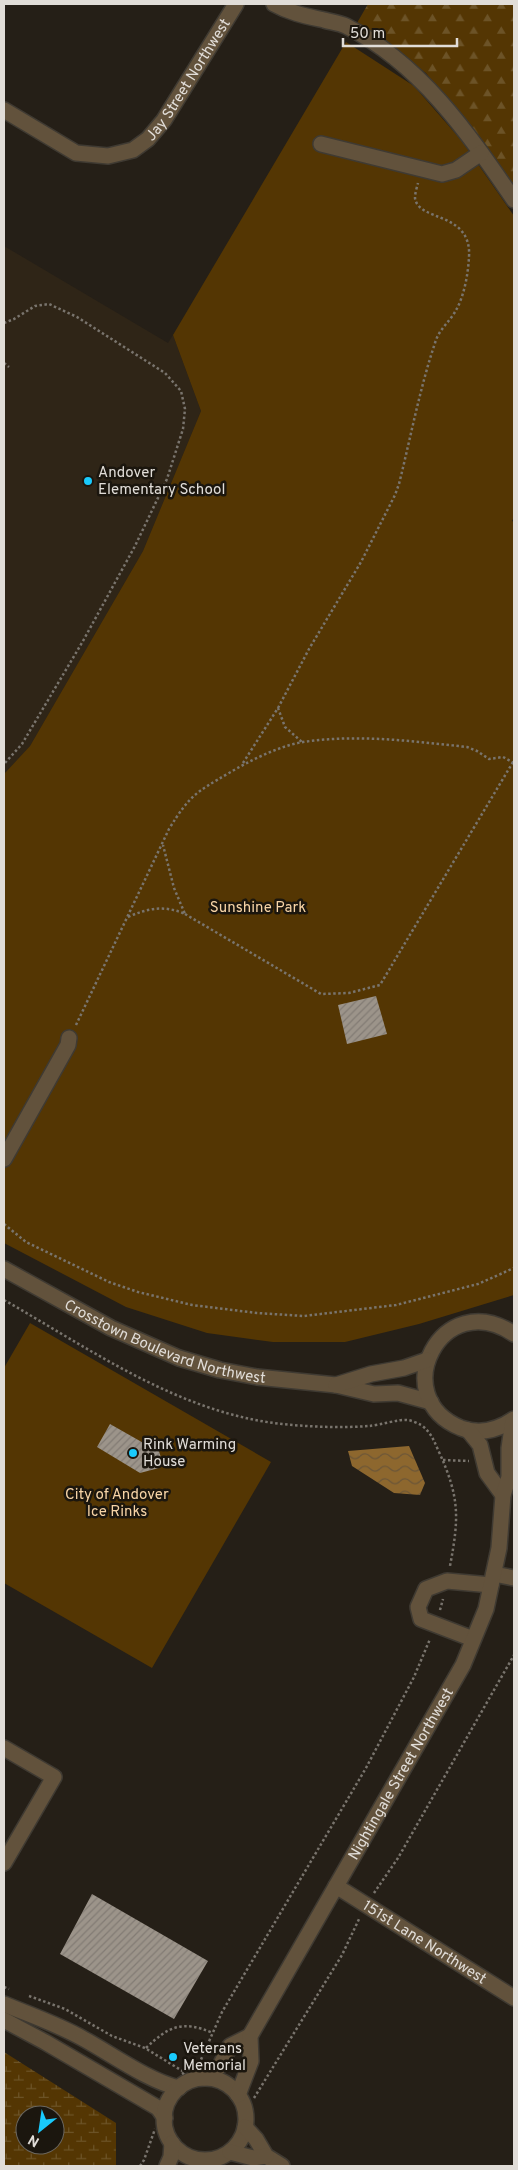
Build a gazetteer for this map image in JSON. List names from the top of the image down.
{
  "streets": {
    "street": [
      "Jay Street Northwest",
      "Crosstown Boulevard Northwest",
      "Nightingale Street Northwest",
      "151st Lane Northwest"
    ]
  },
  "crossings": [
    ["Nightingale Street Northwest", "151st Lane Northwest"]
  ],
  "parks": ["Sunshine Park", "City of Andover Ice Rinks"],
  "places": ["Andover Elementary School", "Rink Warming House", "Veterans Memorial"],
  "scale_bar": "50 m",
  "north": "bottom left"
}
